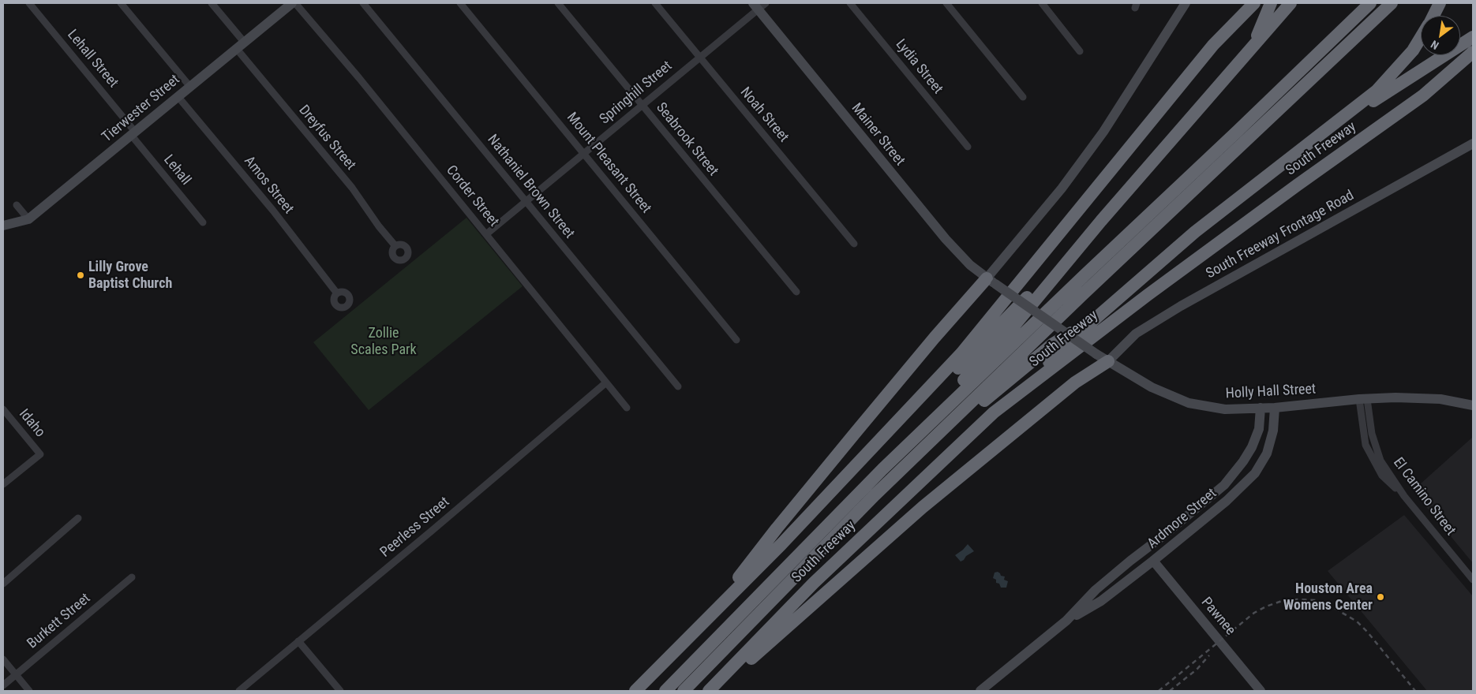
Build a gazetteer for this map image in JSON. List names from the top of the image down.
{
  "streets": {
    "highway": ["South Freeway"],
    "street": [
      "Lehall Street",
      "Lydia Street",
      "Springhill Street",
      "Tierwester Street",
      "Noah Street",
      "Mainer Street",
      "Dreyfus Street",
      "Seabrook Street",
      "Mount Pleasant Street",
      "Lehall",
      "Amos Street",
      "Nathaniel Brown Street",
      "Corder Street",
      "South Freeway Frontage Road",
      "Holly Hall Street",
      "Idaho",
      "El Camino Street",
      "Ardmore Street",
      "Peerless Street",
      "Pawnee",
      "Burkett Street"
    ]
  },
  "crossings": [
    ["Lehall Street", "Tierwester Street"],
    ["Lehall Street", "Lehall"],
    ["Springhill Street", "Noah Street"],
    ["Springhill Street", "Mainer Street"],
    ["Springhill Street", "Seabrook Street"],
    ["Springhill Street", "Mount Pleasant Street"],
    ["Springhill Street", "Nathaniel Brown Street"],
    ["Springhill Street", "Corder Street"],
    ["Tierwester Street", "Dreyfus Street"],
    ["Tierwester Street", "Lehall"],
    ["Tierwester Street", "Amos Street"],
    ["Mainer Street", "Holly Hall Street"],
    ["Corder Street", "Peerless Street"],
    ["South Freeway Frontage Road", "Holly Hall Street"],
    ["Holly Hall Street", "El Camino Street"],
    ["Holly Hall Street", "Ardmore Street"],
    ["Ardmore Street", "Pawnee"]
  ],
  "parks": ["Zollie Scales Park"],
  "places": ["Lilly Grove Baptist Church", "Houston Area Womens Center"],
  "north": "bottom left"
}
